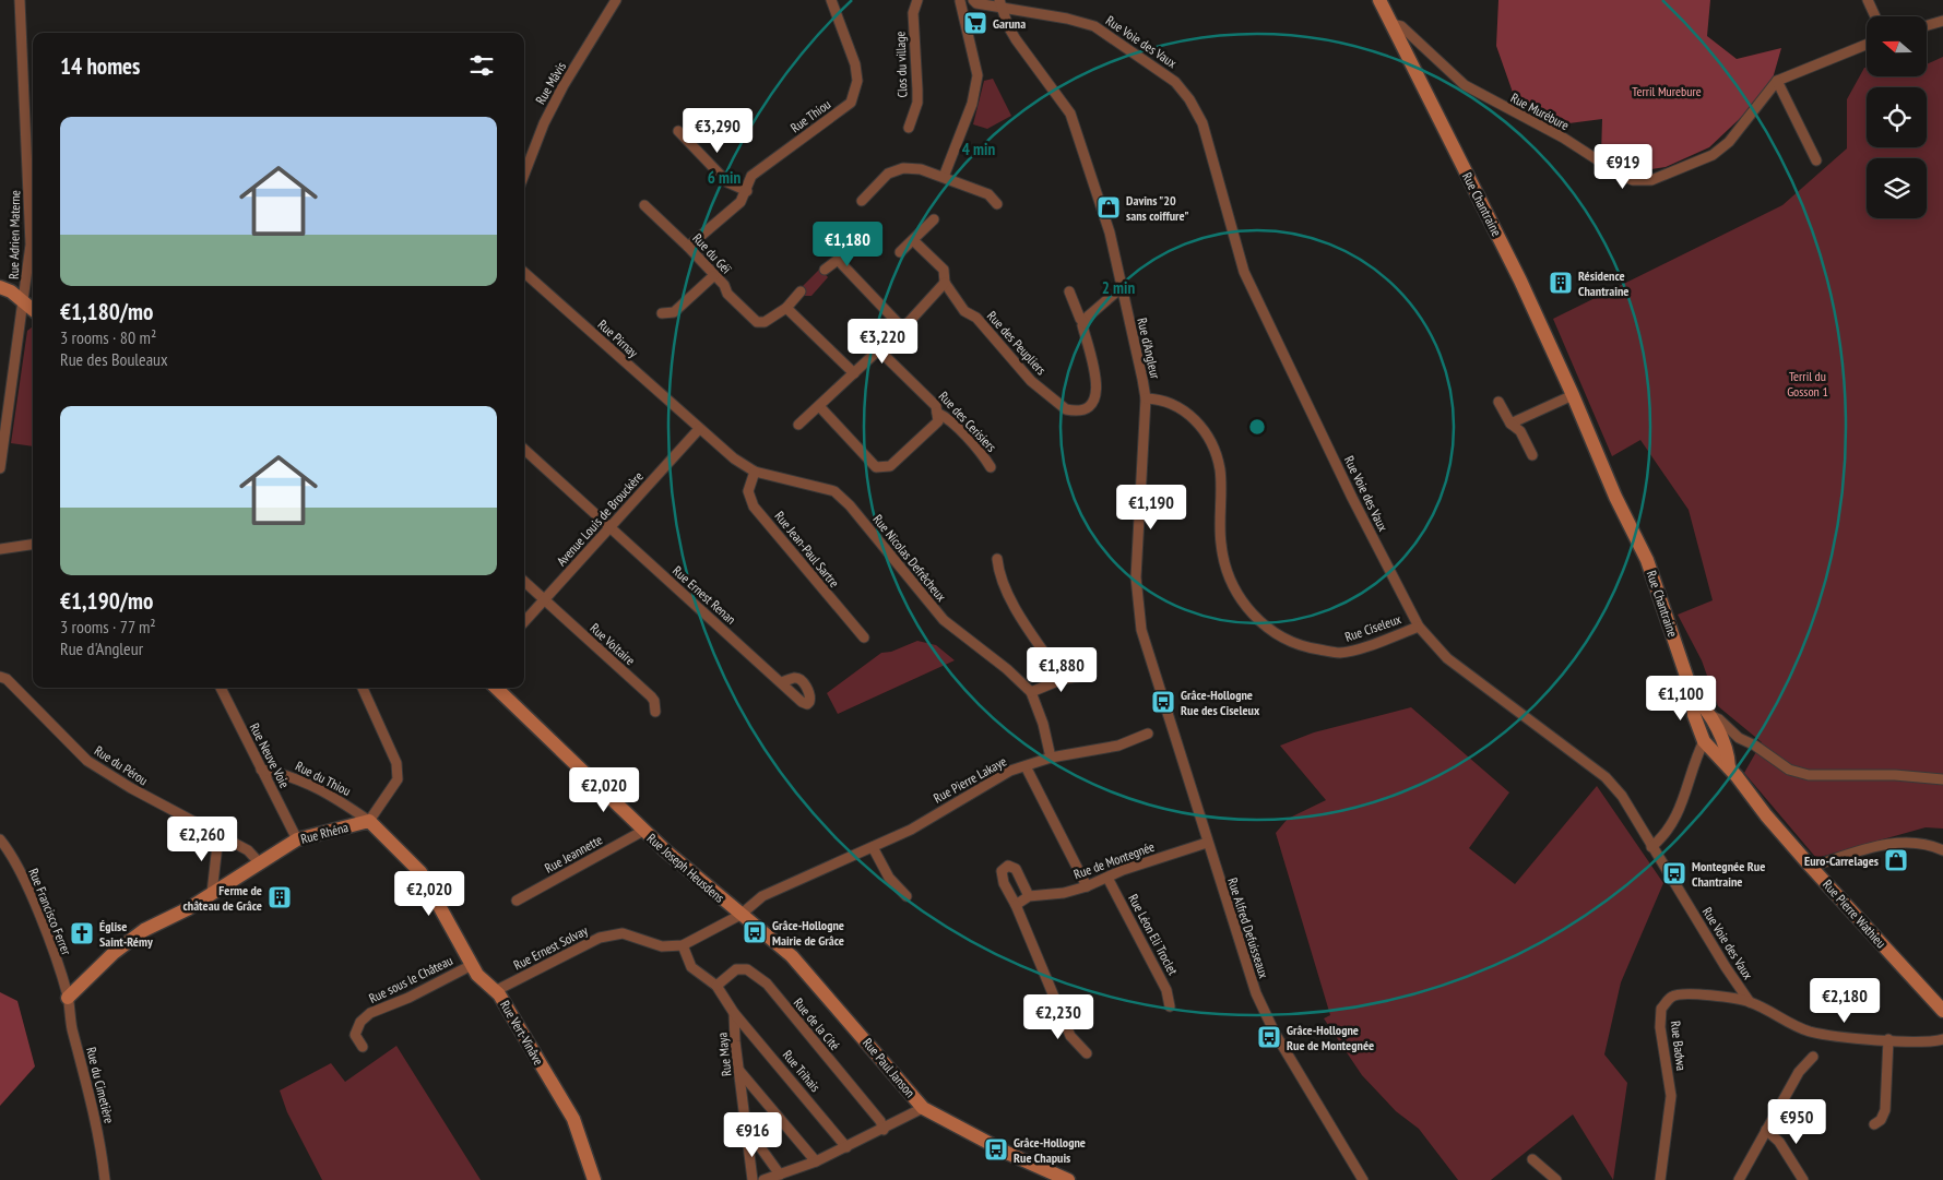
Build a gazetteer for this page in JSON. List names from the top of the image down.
{
  "streets": {
    "street": [
      "Rue Voie des Vaux",
      "Clos du village",
      "Rue Mâvis",
      "Rue Murébure",
      "Rue Thiou",
      "Rue Chantraine",
      "Rue Adrien Materne",
      "Rue du Géï",
      "Rue Pirnay",
      "Rue des Peupliers",
      "Rue d'Angleur",
      "Rue des Cerisiers",
      "Avenue Louis de Brouckère",
      "Rue Jean-Paul Sartre",
      "Rue Nicolas Defrêcheux",
      "Rue Ernest Renan",
      "Rue Ciseleux",
      "Rue Voltaire",
      "Rue Neuve Voie",
      "Rue du Pérou",
      "Rue du Thiou",
      "Rue Pierre Lakaye",
      "Rue Rhéna",
      "Rue Jeannette",
      "Rue de Montegnée",
      "Rue Joseph Heusdens",
      "Rue Francisco Ferrer",
      "Rue Pierre Wathieu",
      "Rue Alfred Defuisseaux",
      "Rue Léon Eli Troclet",
      "Rue Ernest Solvay",
      "Rue sous le Château",
      "Rue de la Cité",
      "Rue Vert-Vinâve",
      "Rue Badwa",
      "Rue Maya",
      "Rue Paul Janson",
      "Rue Trihais",
      "Rue du Cimetière"
    ]
  },
  "crossings": [
    ["Rue Voie des Vaux", "Rue d'Angleur"],
    ["Rue Voie des Vaux", "Rue Ciseleux"],
    ["Rue Voie des Vaux", "Rue Badwa"],
    ["Rue Murébure", "Rue Chantraine"],
    ["Rue Thiou", "Rue du Géï"],
    ["Rue Chantraine", "Rue Pierre Wathieu"],
    ["Rue Pirnay", "Avenue Louis de Brouckère"],
    ["Rue Pirnay", "Rue Nicolas Defrêcheux"],
    ["Rue d'Angleur", "Rue Ciseleux"],
    ["Rue d'Angleur", "Rue Alfred Defuisseaux"],
    ["Avenue Louis de Brouckère", "Rue Nicolas Defrêcheux"],
    ["Avenue Louis de Brouckère", "Rue Ernest Renan"],
    ["Avenue Louis de Brouckère", "Rue Voltaire"],
    ["Rue Jean-Paul Sartre", "Rue Nicolas Defrêcheux"],
    ["Rue Nicolas Defrêcheux", "Rue Pierre Lakaye"],
    ["Rue Neuve Voie", "Rue du Thiou"],
    ["Rue Neuve Voie", "Rue Rhéna"],
    ["Rue du Pérou", "Rue Rhéna"],
    ["Rue du Thiou", "Rue Rhéna"],
    ["Rue du Thiou", "Rue Vert-Vinâve"],
    ["Rue Pierre Lakaye", "Rue Joseph Heusdens"],
    ["Rue Pierre Lakaye", "Rue Ernest Solvay"],
    ["Rue Pierre Lakaye", "Rue Maya"],
    ["Rue Pierre Lakaye", "Rue Paul Janson"],
    ["Rue Rhéna", "Rue Francisco Ferrer"],
    ["Rue Rhéna", "Rue Vert-Vinâve"],
    ["Rue Rhéna", "Rue du Cimetière"],
    ["Rue Jeannette", "Rue Joseph Heusdens"],
    ["Rue de Montegnée", "Rue Alfred Defuisseaux"],
    ["Rue de Montegnée", "Rue Léon Eli Troclet"],
    ["Rue Joseph Heusdens", "Rue Paul Janson"],
    ["Rue Francisco Ferrer", "Rue du Cimetière"],
    ["Rue Ernest Solvay", "Rue Vert-Vinâve"],
    ["Rue Ernest Solvay", "Rue Maya"],
    ["Rue sous le Château", "Rue Vert-Vinâve"],
    ["Rue de la Cité", "Rue Maya"],
    ["Rue Maya", "Rue Trihais"]
  ],
  "parks": ["Terril Murebure", "Terril du Gosson 1"],
  "places": {
    "supermarket": ["Garuna"],
    "shop": ["Davins \"20 sans coiffure\"", "Euro-Carrelages"],
    "building": ["Résidence Chantraine", "Ferme de château de Grâce"],
    "bus stop": [
      "Grâce-Hollogne Rue des Ciseleux",
      "Montegnée Rue Chantraine",
      "Grâce-Hollogne Mairie de Grâce",
      "Grâce-Hollogne Rue de Montegnée",
      "Grâce-Hollogne Rue Chapuis"
    ],
    "church": ["Église Saint-Rémy"]
  },
  "north": "left",
  "page": {
    "heading": "14 homes",
    "list": [
      {
        "name": "€1,180/mo",
        "note": "3 rooms · 80 m² · Rue des Bouleaux"
      },
      {
        "name": "€1,190/mo",
        "note": "3 rooms · 77 m² · Rue d'Angleur"
      }
    ],
    "price": [
      "€3,290",
      "€919",
      "€1,180",
      "€3,220",
      "€1,190",
      "€1,880",
      "€1,100",
      "€2,020",
      "€2,260",
      "€2,020",
      "€2,180",
      "€2,230",
      "€950",
      "€916"
    ]
  },
  "rings": ["4 min", "6 min", "2 min"]
}
